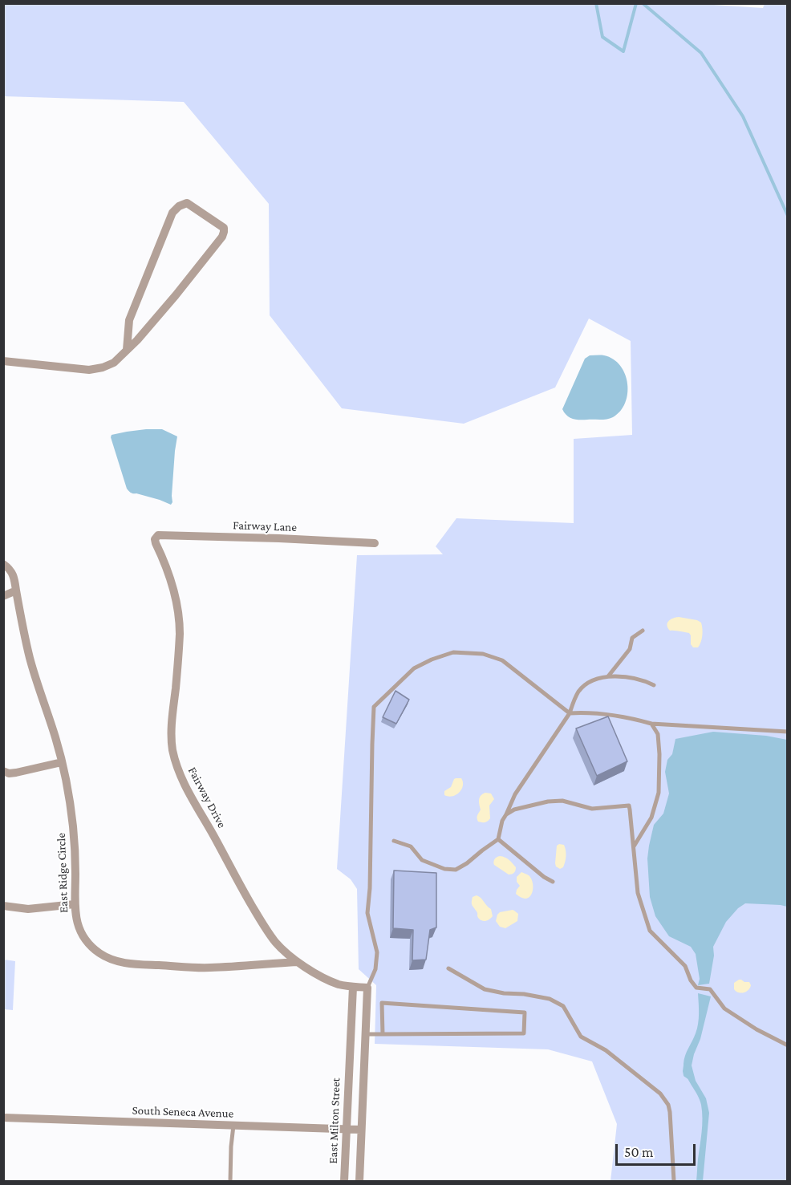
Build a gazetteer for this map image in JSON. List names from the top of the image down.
{
  "streets": {
    "street": [
      "Fairway Lane",
      "Fairway Drive",
      "East Ridge Circle",
      "South Seneca Avenue",
      "East Milton Street"
    ]
  },
  "crossings": [
    ["Fairway Lane", "Fairway Drive"],
    ["Fairway Drive", "East Ridge Circle"],
    ["South Seneca Avenue", "East Milton Street"]
  ],
  "scale_bar": "50 m"
}
